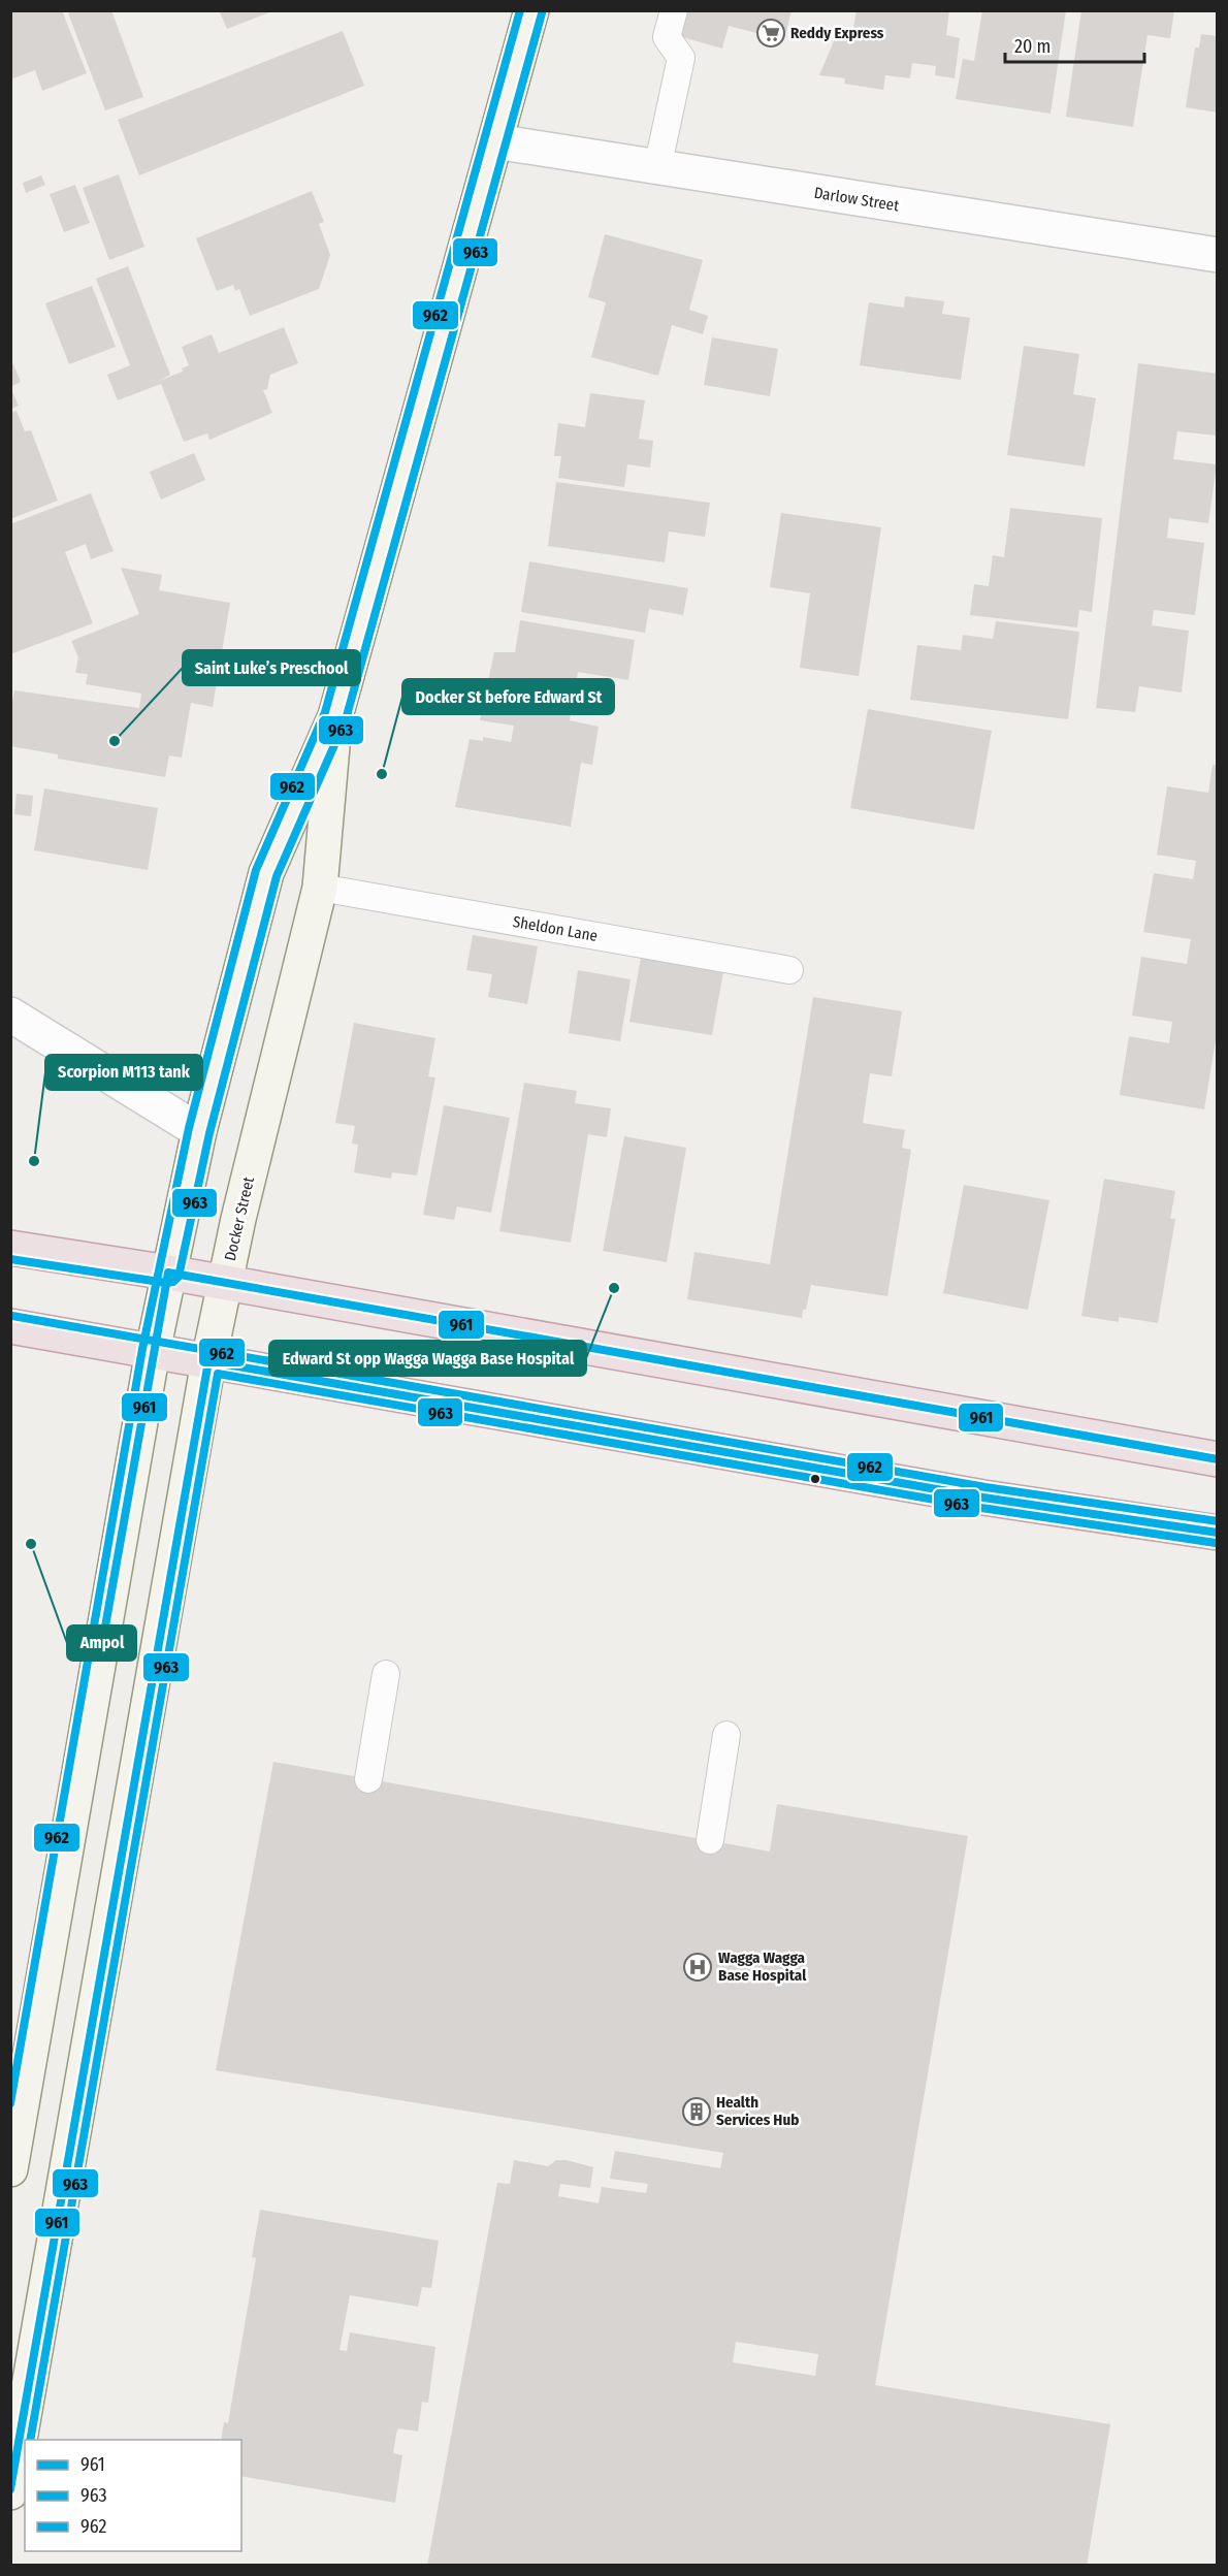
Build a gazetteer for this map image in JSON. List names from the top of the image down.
{
  "streets": {
    "main road": ["Docker Street"],
    "street": ["Darlow Street"],
    "lane": ["Sheldon Lane"]
  },
  "crossings": [
    ["Darlow Street", "Docker Street"],
    ["Sheldon Lane", "Docker Street"]
  ],
  "places": {
    "supermarket": ["Reddy Express"],
    "other": [
      "Saint Luke’s Preschool",
      "Docker St before Edward St",
      "Scorpion M113 tank",
      "Edward St opp Wagga Wagga Base Hospital",
      "Ampol"
    ],
    "hospital": ["Wagga Wagga Base Hospital"],
    "building": ["Health Services Hub"]
  },
  "lines": ["transit line 962", "transit line 963", "transit line 961"],
  "legend": ["961", "963", "962"],
  "scale_bar": "20 m"
}
